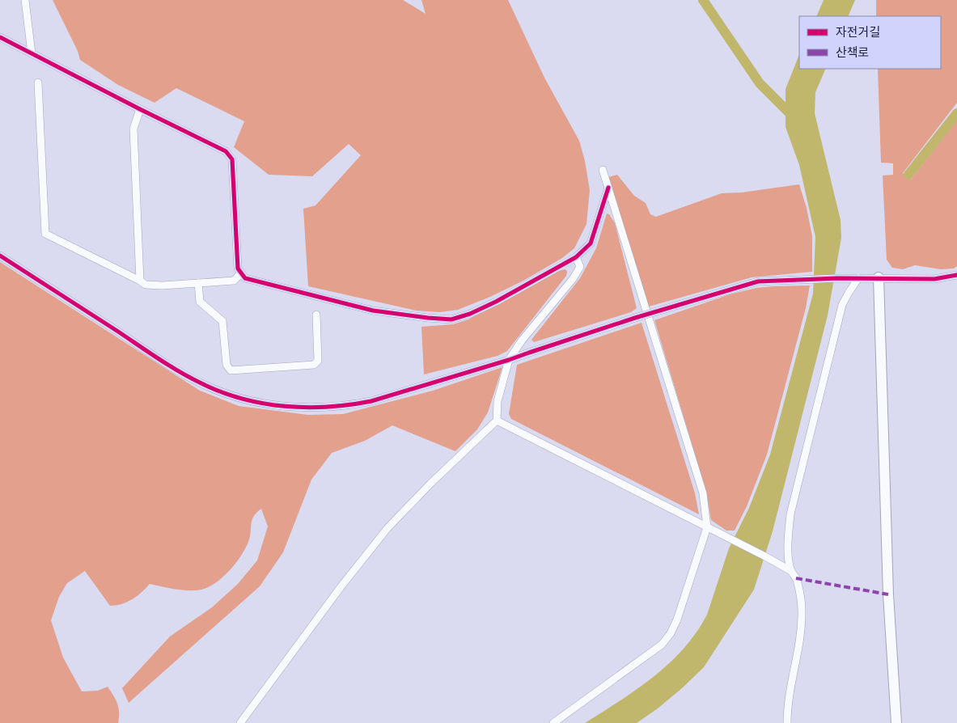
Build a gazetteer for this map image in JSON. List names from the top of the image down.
{
  "legend": ["자전거길", "산책로"]
}
